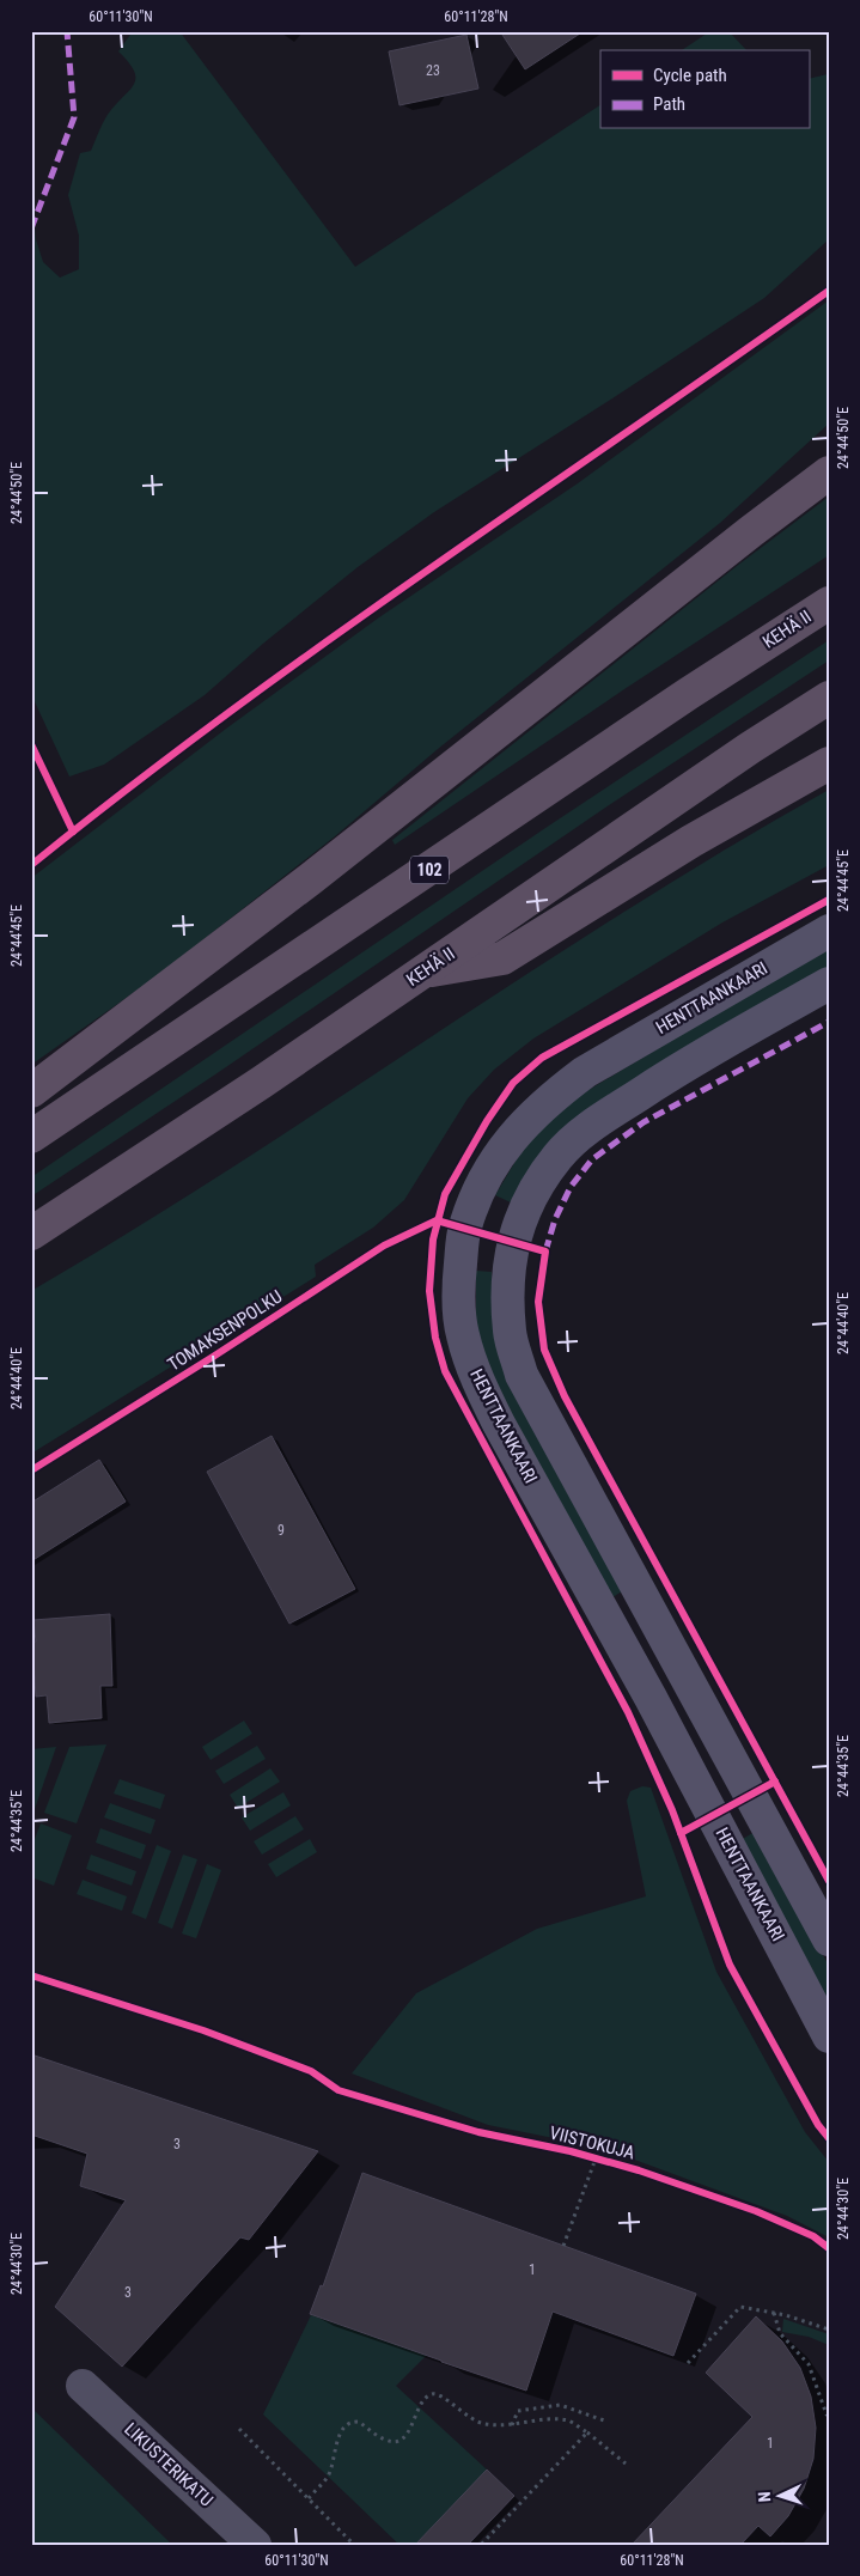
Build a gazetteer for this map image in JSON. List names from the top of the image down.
{
  "streets": {
    "highway": ["KEHÄ II", "102"],
    "main road": ["HENTTAANKAARI"],
    "street": ["LIKUSTERIKATU"],
    "cycle path": ["TOMAKSENPOLKU", "VIISTOKUJA"]
  },
  "house_numbers": [
    "23",
    "9",
    "3",
    "1",
    "3",
    "1"
  ],
  "legend": ["Cycle path", "Path"],
  "north": "left",
  "coordinates": [
    "60°11'30\"N",
    "60°11'28\"N",
    "24°44'50\"E",
    "24°44'45\"E",
    "24°44'40\"E",
    "24°44'35\"E",
    "24°44'30\"E"
  ]
}
